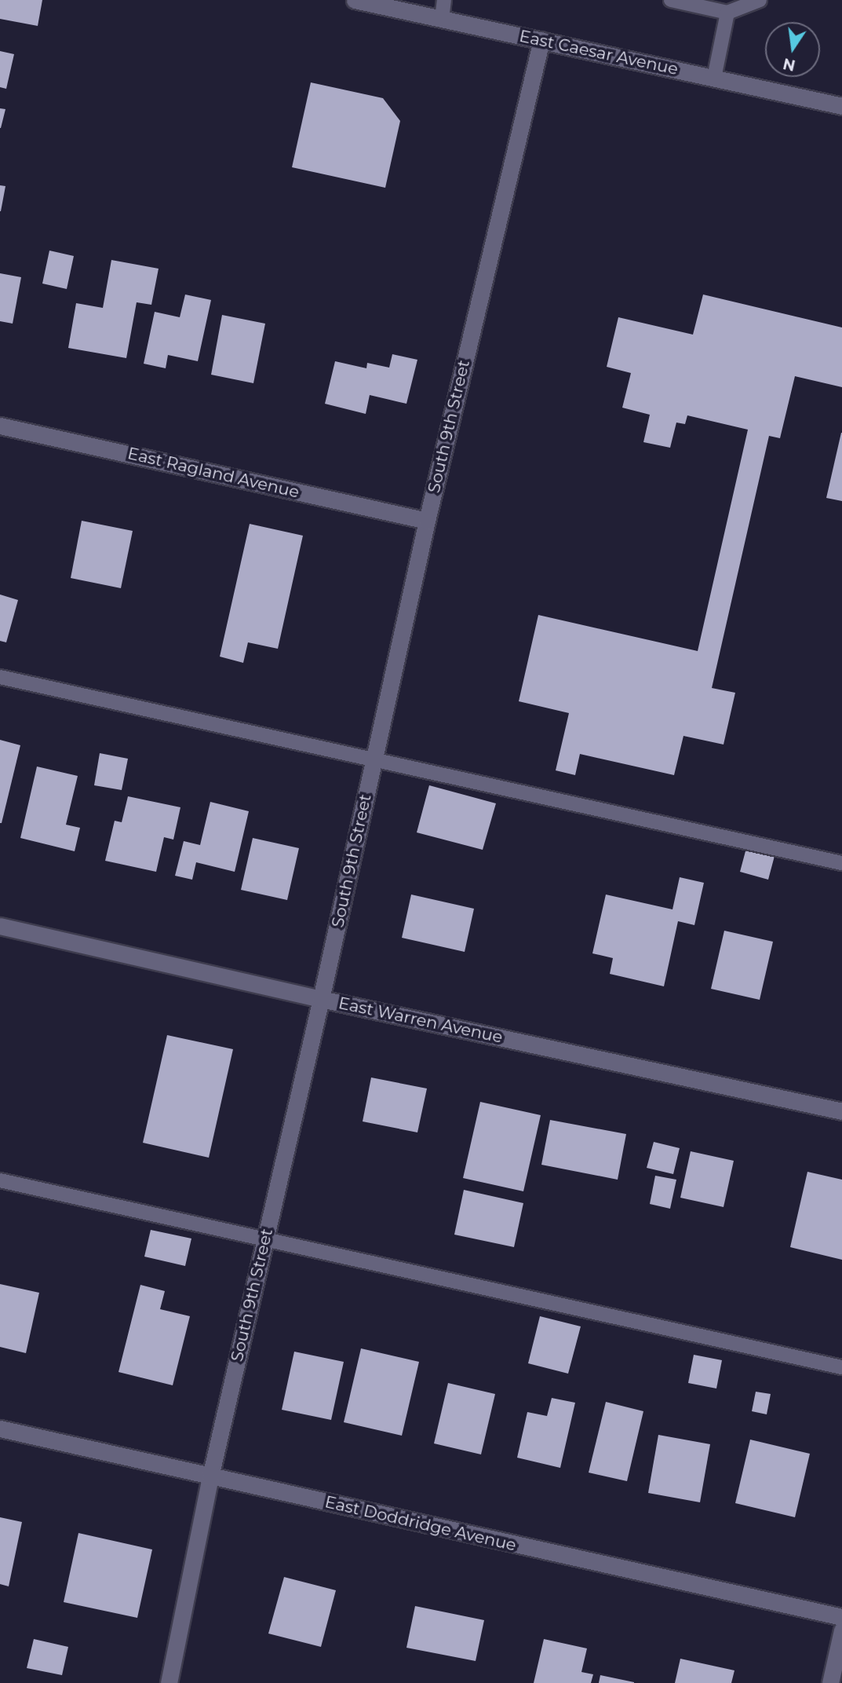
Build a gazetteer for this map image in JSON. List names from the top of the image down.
{
  "streets": {
    "street": [
      "East Caesar Avenue",
      "South 9th Street",
      "East Ragland Avenue",
      "East Warren Avenue",
      "East Doddridge Avenue"
    ]
  },
  "crossings": [
    ["East Caesar Avenue", "South 9th Street"],
    ["South 9th Street", "East Ragland Avenue"],
    ["South 9th Street", "East Warren Avenue"],
    ["South 9th Street", "East Doddridge Avenue"]
  ],
  "north": "bottom"
}
